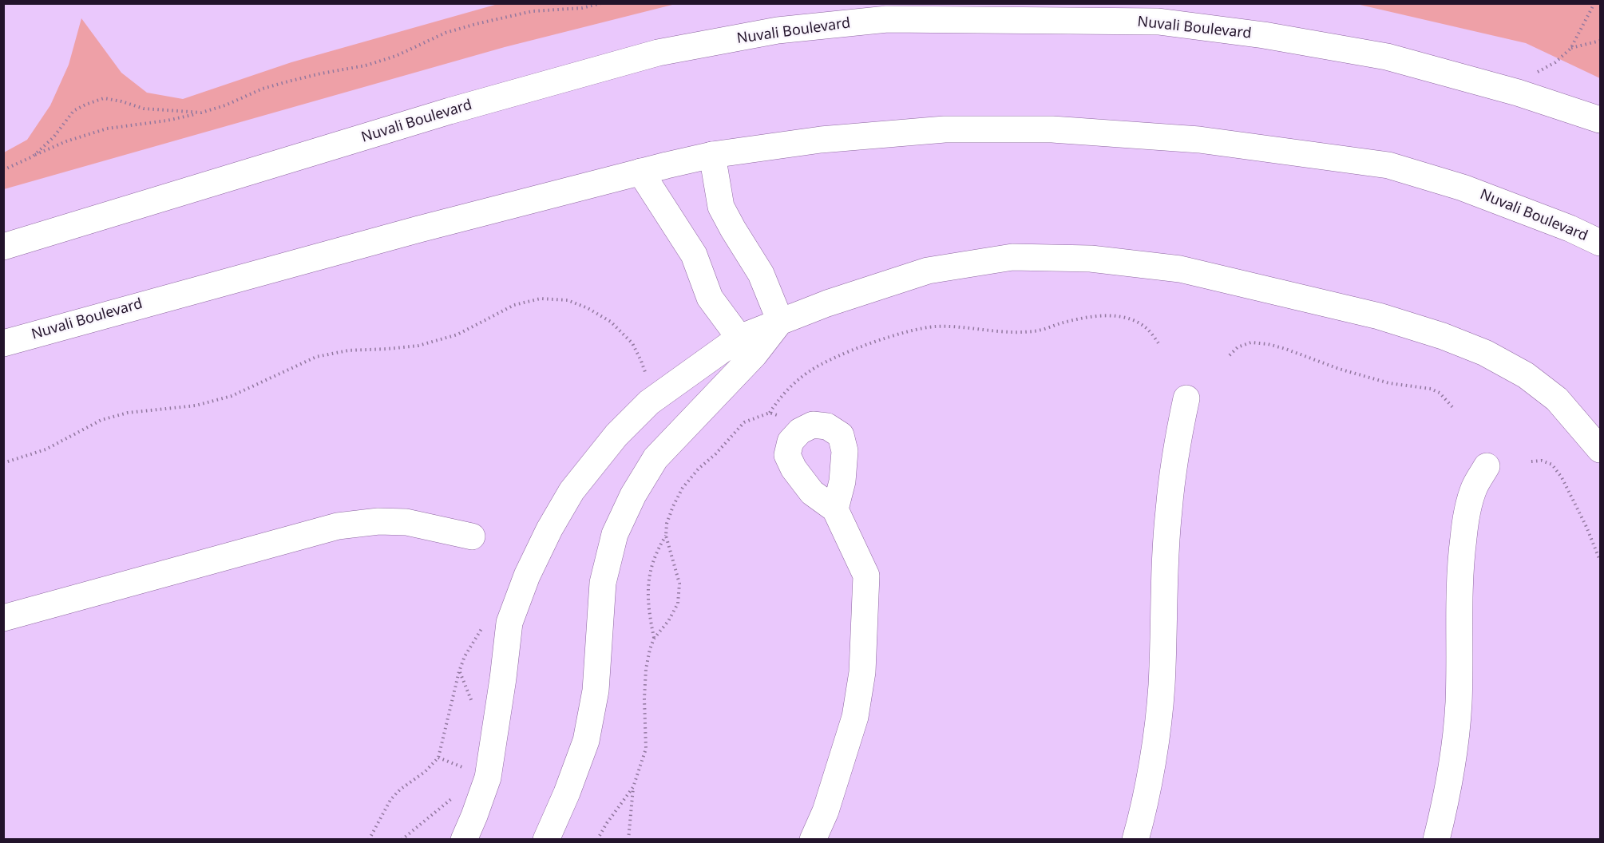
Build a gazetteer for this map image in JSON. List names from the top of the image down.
{
  "streets": {
    "street": ["Nuvali Boulevard"]
  }
}
